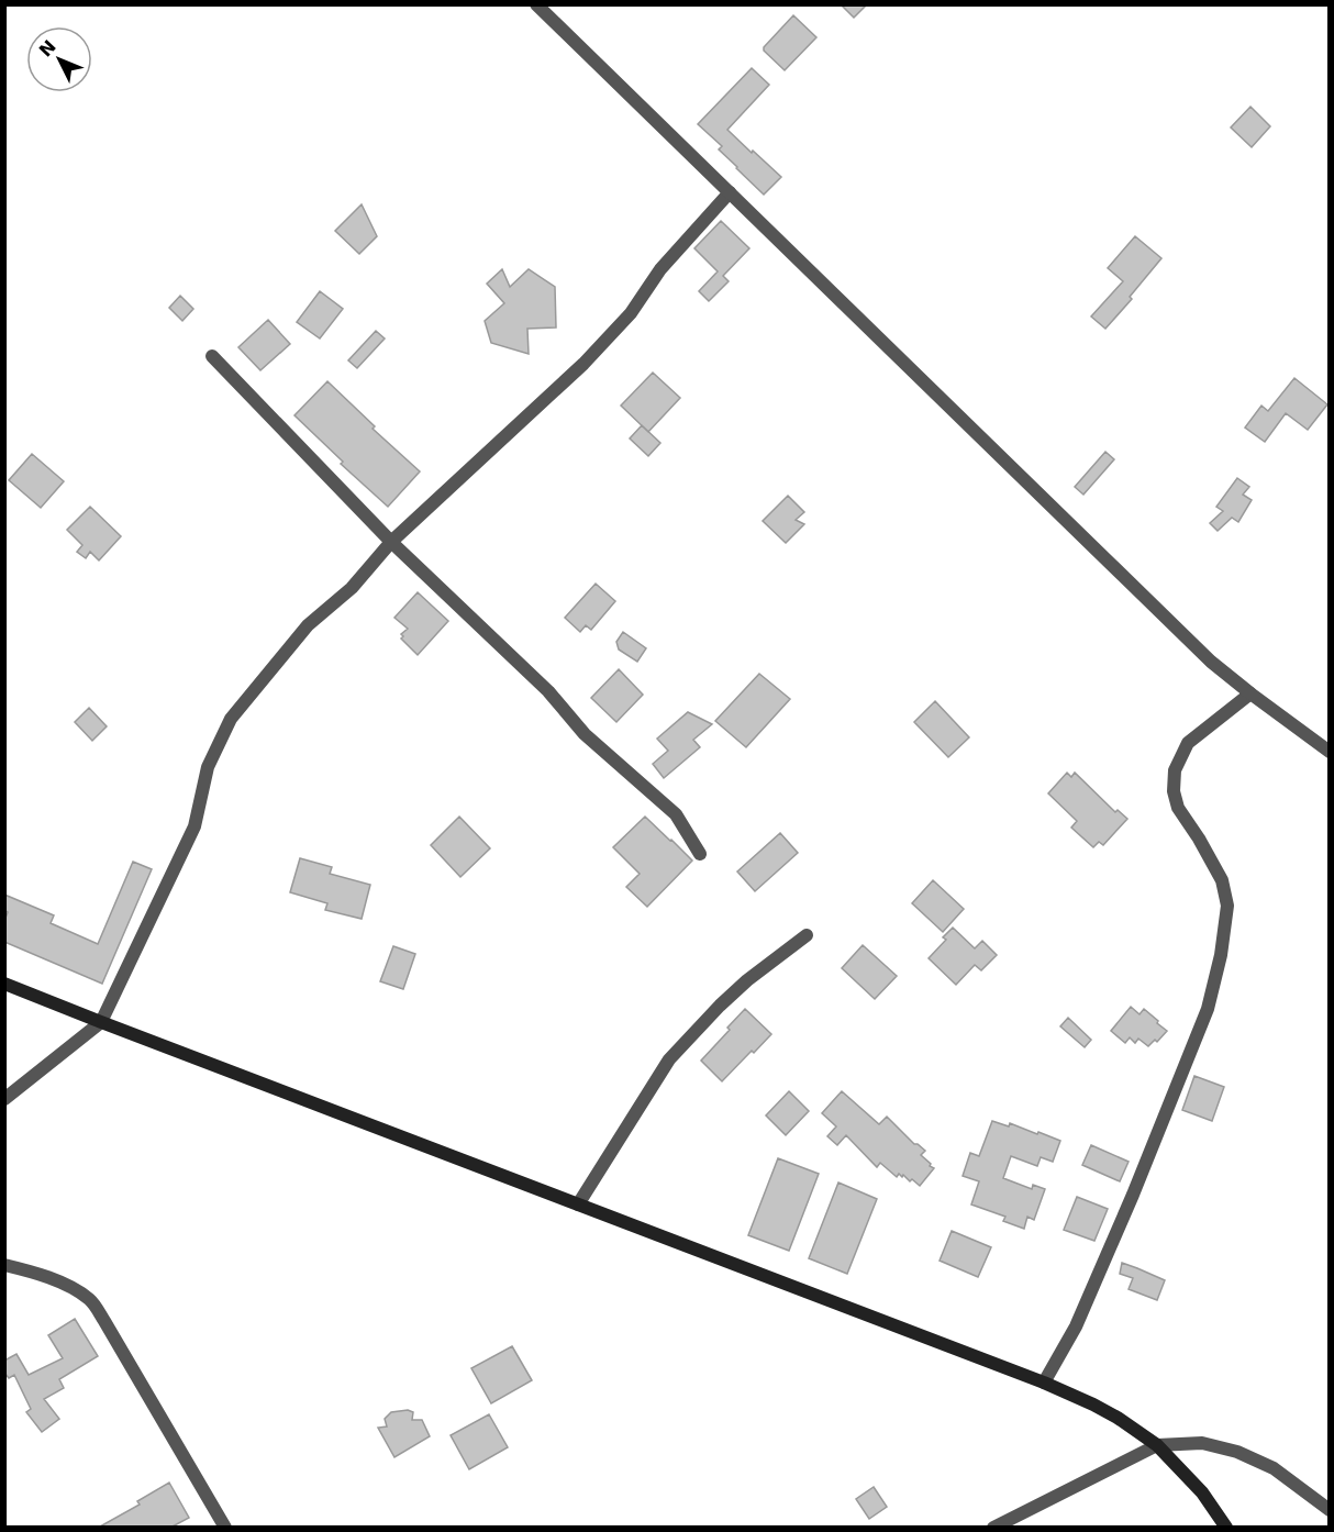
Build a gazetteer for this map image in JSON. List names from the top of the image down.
{
  "north": "top left"
}
